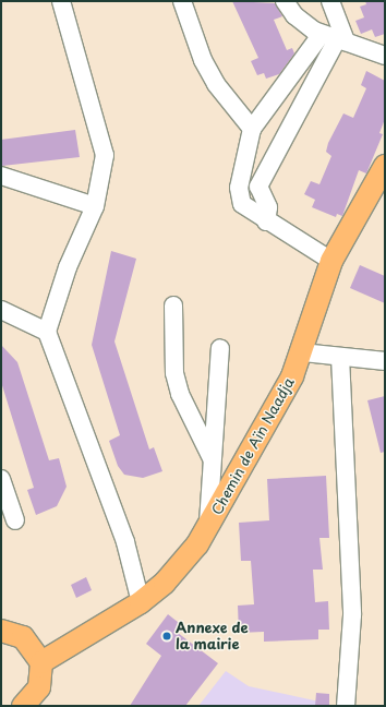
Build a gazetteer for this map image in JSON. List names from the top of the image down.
{
  "streets": {
    "main road": ["Chemin de Aïn Naadja"]
  },
  "places": ["Annexe de la mairie"]
}
